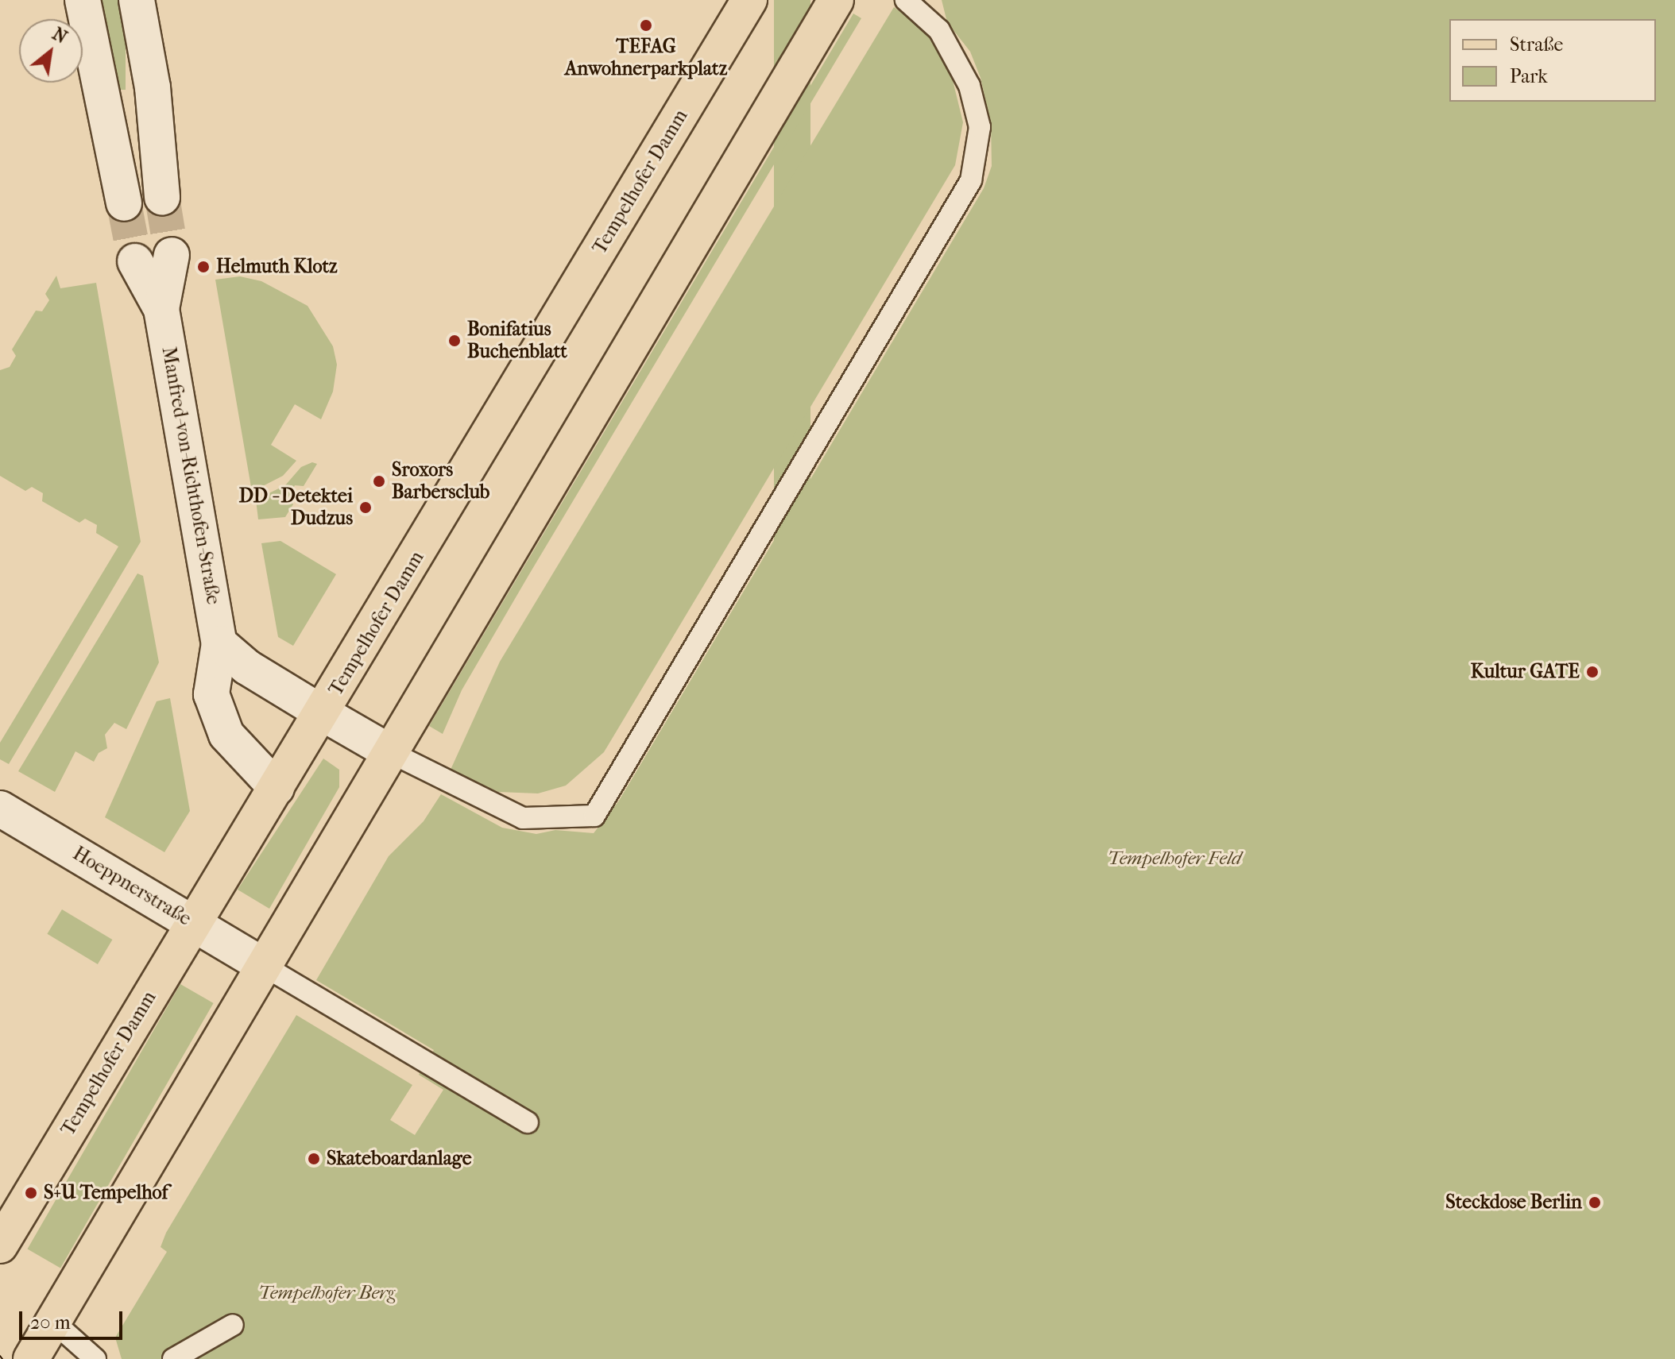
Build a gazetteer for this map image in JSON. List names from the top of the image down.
{
  "streets": {
    "main road": ["Tempelhofer Damm"],
    "street": ["Manfred-von-Richthofen-Straße", "Hoeppnerstraße"]
  },
  "crossings": [
    ["Tempelhofer Damm", "Manfred-von-Richthofen-Straße"],
    ["Tempelhofer Damm", "Hoeppnerstraße"]
  ],
  "parks": ["Tempelhofer Feld", "Tempelhofer Berg"],
  "places": [
    "TEFAG Anwohnerparkplatz",
    "Helmuth Klotz",
    "Bonifatius Buchenblatt",
    "Sroxors Barbersclub",
    "DD - Detektei Dudzus",
    "Kultur GATE",
    "Skateboardanlage",
    "S+U Tempelhof",
    "Steckdose Berlin"
  ],
  "legend": ["Straße", "Park"],
  "scale_bar": "20 m",
  "north": "top right"
}
